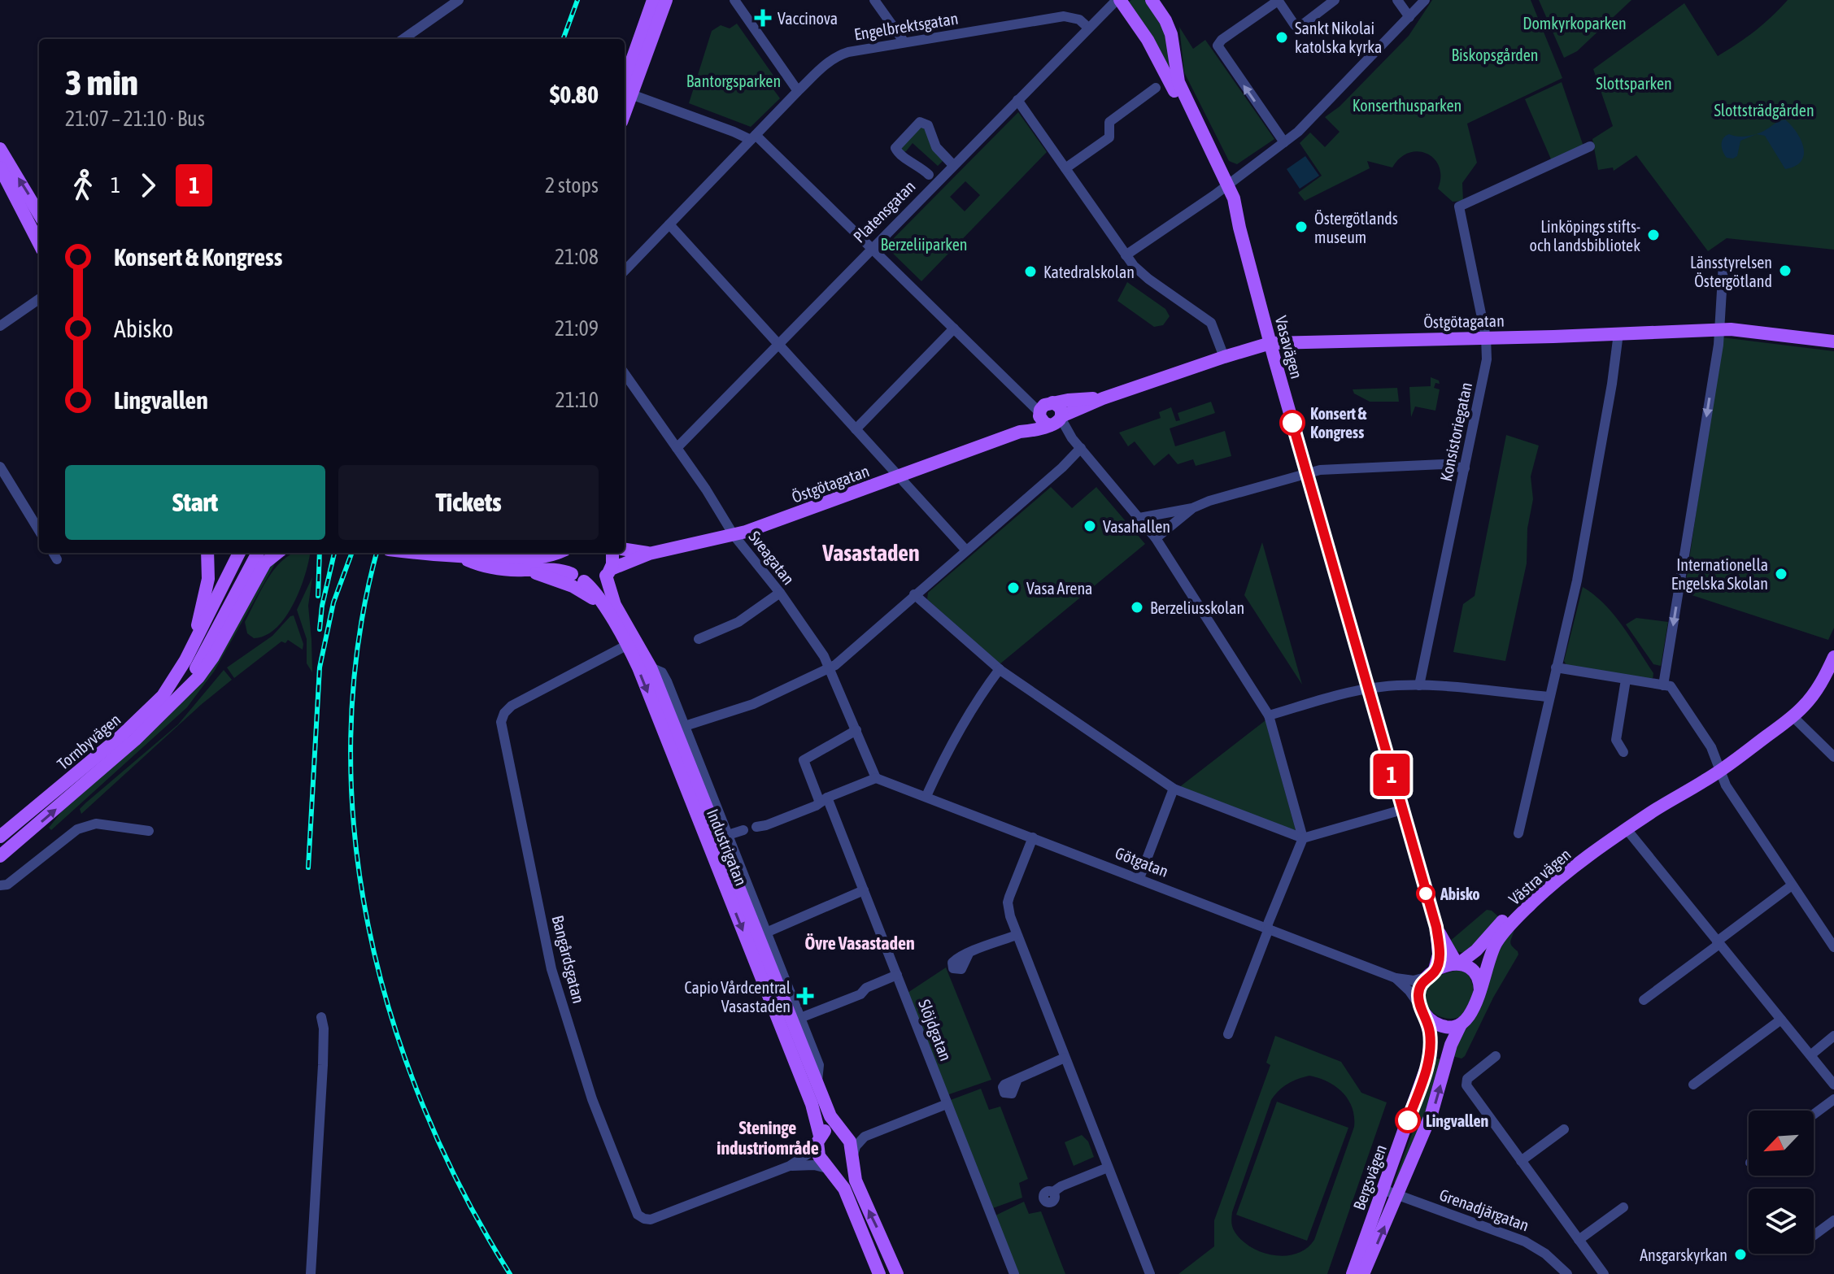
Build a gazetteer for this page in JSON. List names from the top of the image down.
{
  "streets": {
    "main road": [
      "Östgötagatan",
      "Vasavägen",
      "Tornbyvägen",
      "Industrigatan",
      "Västra vägen",
      "Bergsvägen"
    ],
    "street": [
      "Engelbrektsgatan",
      "Platensgatan",
      "Konsistoriegatan",
      "Sveagatan",
      "Götgatan",
      "Bangårdsgatan",
      "Slöjdgatan",
      "Grenadjärgatan"
    ]
  },
  "crossings": [
    ["Engelbrektsgatan", "Platensgatan"],
    ["Platensgatan", "Vasavägen"],
    ["Platensgatan", "Sveagatan"],
    ["Östgötagatan", "Vasavägen"],
    ["Östgötagatan", "Konsistoriegatan"],
    ["Östgötagatan", "Sveagatan"],
    ["Östgötagatan", "Industrigatan"],
    ["Vasavägen", "Götgatan"],
    ["Vasavägen", "Västra vägen"],
    ["Vasavägen", "Bergsvägen"],
    ["Sveagatan", "Götgatan"],
    ["Sveagatan", "Slöjdgatan"],
    ["Industrigatan", "Bangårdsgatan"],
    ["Götgatan", "Västra vägen"],
    ["Götgatan", "Bergsvägen"],
    ["Västra vägen", "Bergsvägen"],
    ["Bergsvägen", "Grenadjärgatan"]
  ],
  "districts": ["Vasastaden", "Övre Vasastaden", "Steninge industriområde"],
  "parks": [
    "Domkyrkoparken",
    "Biskopsgården",
    "Bantorgsparken",
    "Slottsparken",
    "Konserthusparken",
    "Slottsträdgården",
    "Berzeliiparken"
  ],
  "places": {
    "health": ["Vaccinova", "Capio Vårdcentral Vasastaden"],
    "other": [
      "Sankt Nikolai katolska kyrka",
      "Östergötlands museum",
      "Linköpings stifts- och landsbibliotek",
      "Länsstyrelsen Östergötland",
      "Katedralskolan",
      "Konsert & Kongress",
      "Vasahallen",
      "Internationella Engelska Skolan",
      "Vasa Arena",
      "Berzeliusskolan",
      "Abisko",
      "Lingvallen",
      "Ansgarskyrkan"
    ]
  },
  "lines": ["bus line 1"],
  "north": "bottom left",
  "page": {
    "on_map": "1",
    "heading": ["3 min", "21:07 – 21:10 · Bus", "$0.80"],
    "legs": ["1", "1", "2 stops"],
    "list": [
      {
        "name": "Konsert & Kongress",
        "value": "21:08"
      },
      {
        "name": "Abisko",
        "value": "21:09"
      },
      {
        "name": "Lingvallen",
        "value": "21:10"
      }
    ],
    "buttons": ["Start", "Tickets"]
  }
}
